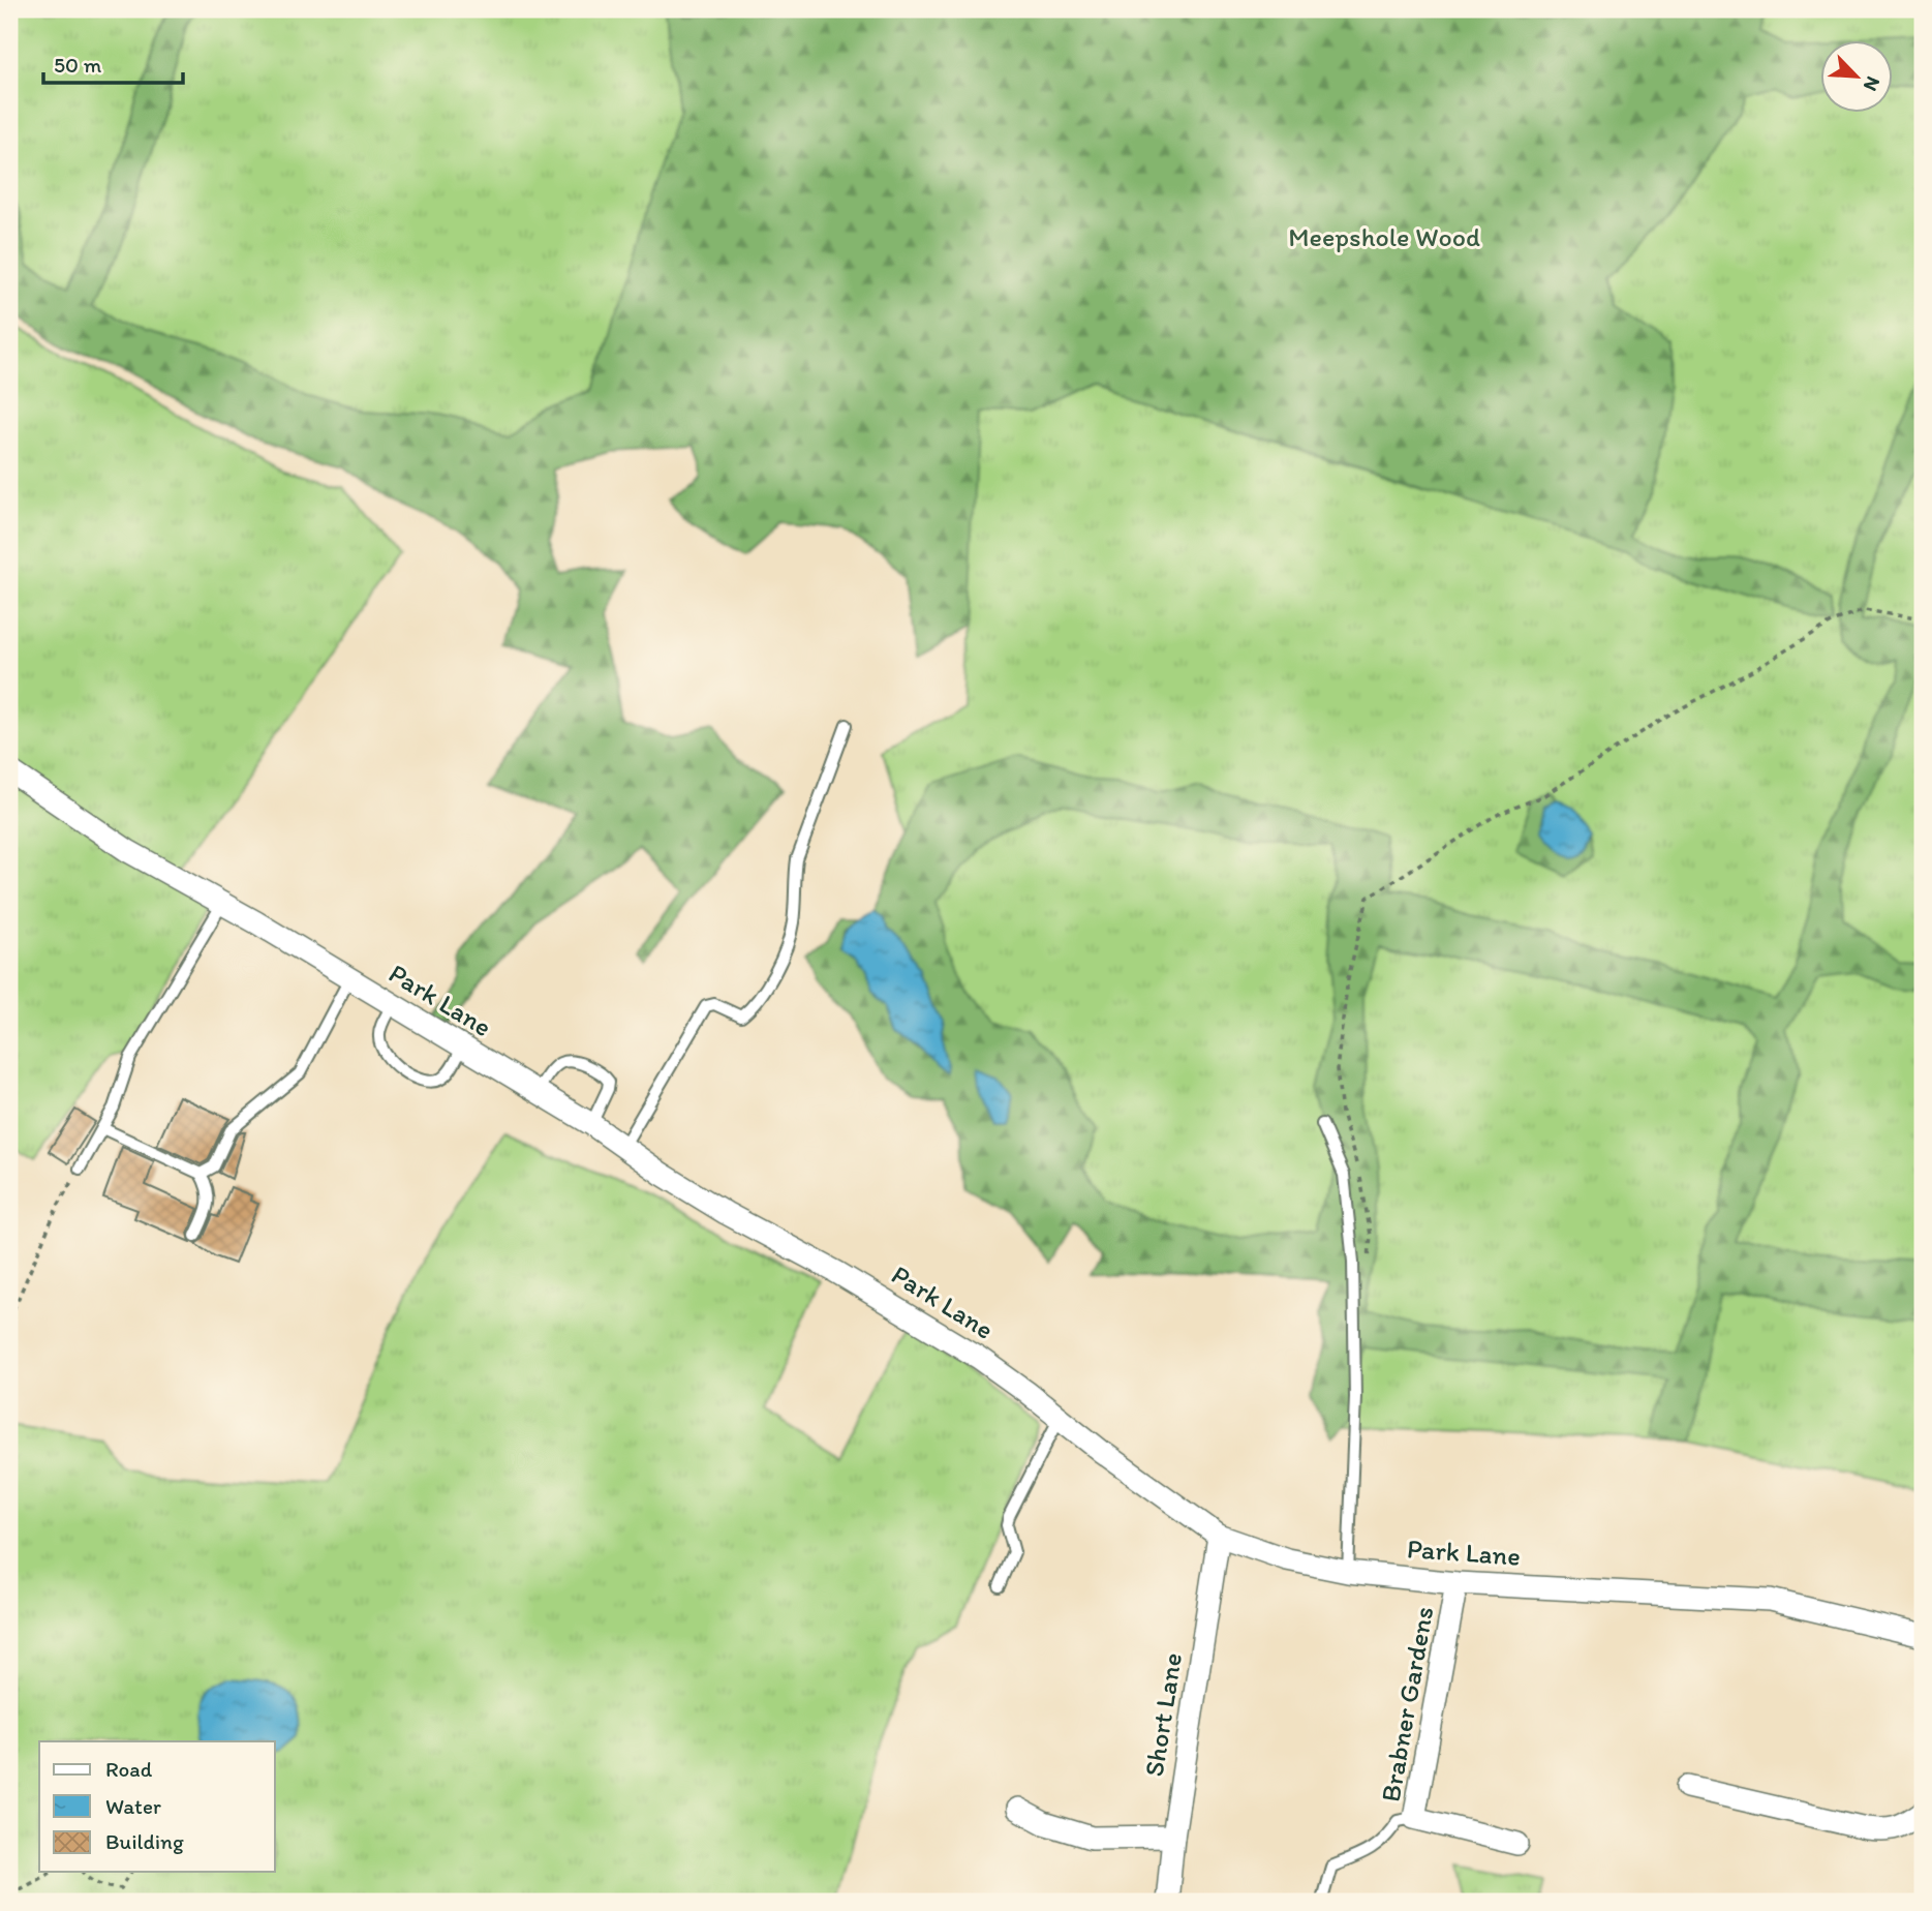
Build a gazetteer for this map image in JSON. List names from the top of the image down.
{
  "streets": {
    "street": ["Park Lane", "Brabner Gardens", "Short Lane"]
  },
  "crossings": [
    ["Park Lane", "Brabner Gardens"],
    ["Park Lane", "Short Lane"]
  ],
  "parks": ["Meepshole Wood"],
  "legend": ["Road", "Water", "Building"],
  "scale_bar": "50 m",
  "north": "bottom right"
}
